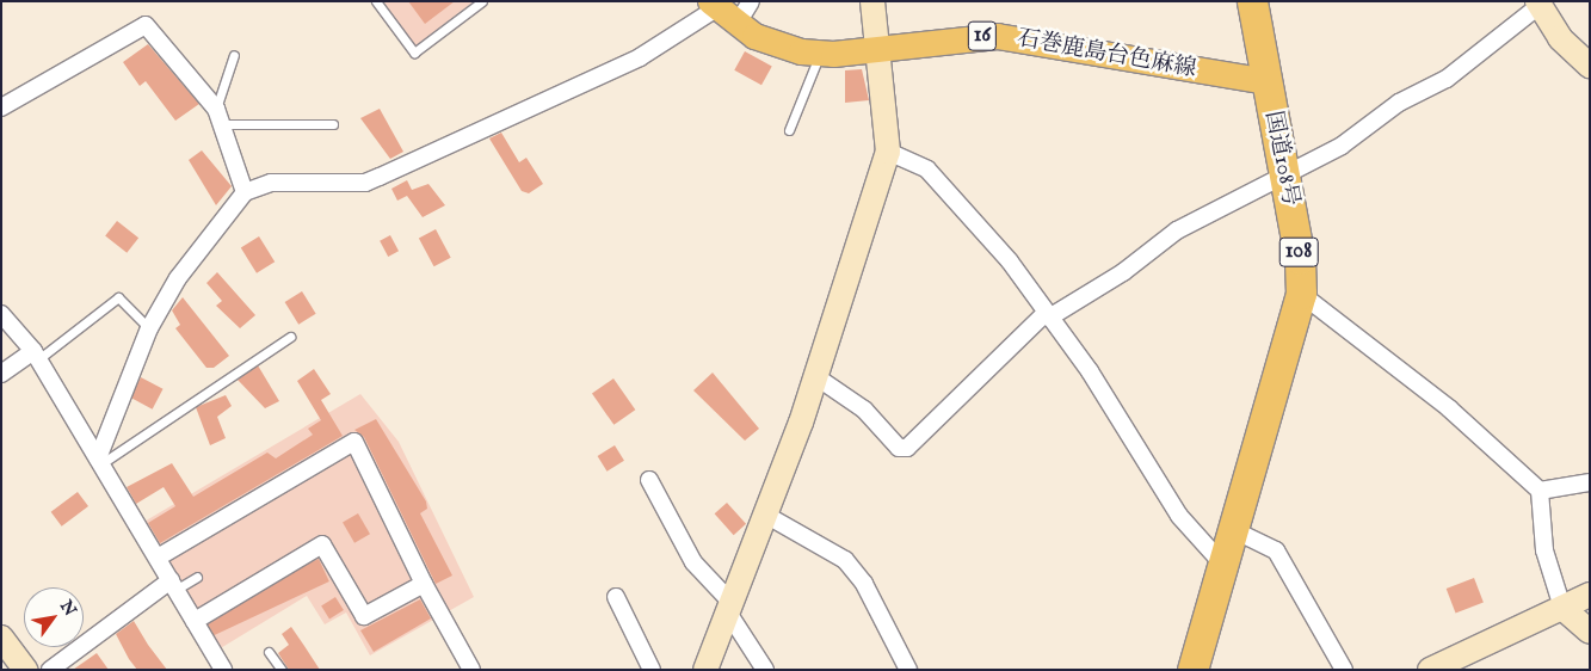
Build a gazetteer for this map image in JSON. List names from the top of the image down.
{
  "streets": {
    "highway": ["国道108号", "108"],
    "main road": ["16", "石巻鹿島台色麻線"]
  },
  "crossings": [
    ["石巻鹿島台色麻線", "国道108号"]
  ],
  "north": "top right"
}
